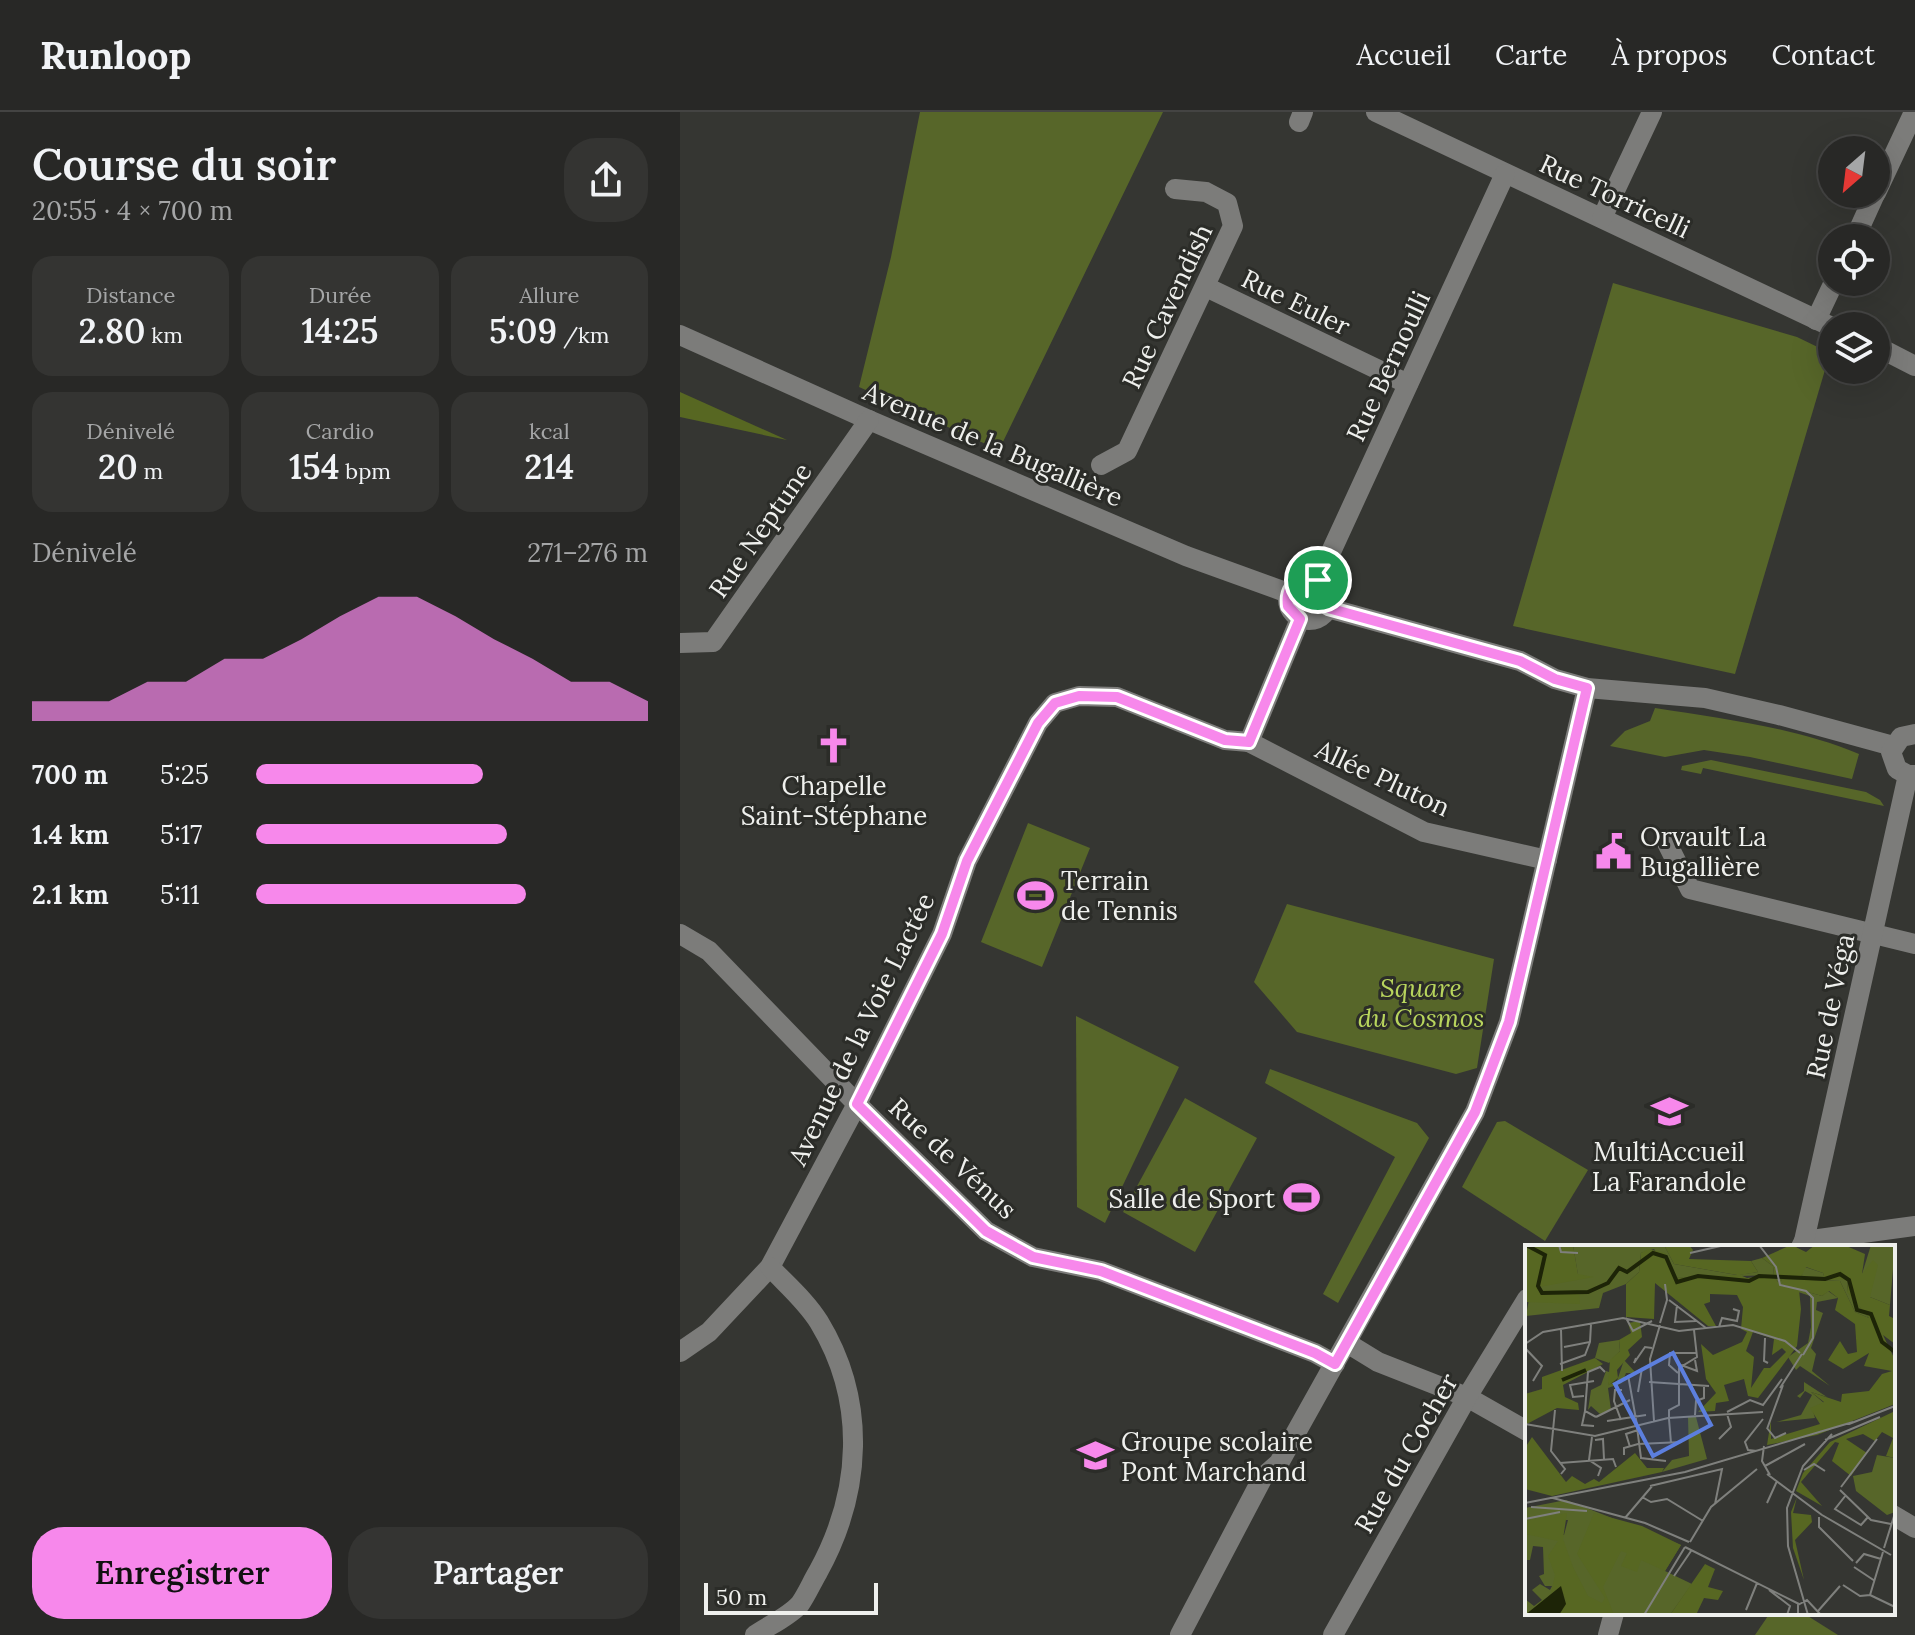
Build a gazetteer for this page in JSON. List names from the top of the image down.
{
  "streets": {
    "street": [
      "Rue Torricelli",
      "Rue Euler",
      "Rue Cavendish",
      "Rue Bernoulli",
      "Avenue de la Bugallière",
      "Rue Neptune",
      "Allée Pluton",
      "Rue de Véga",
      "Avenue de la Voie Lactée",
      "Rue de Vénus",
      "Rue du Cocher"
    ]
  },
  "crossings": [
    ["Rue Torricelli", "Rue Bernoulli"],
    ["Rue Euler", "Rue Cavendish"],
    ["Rue Euler", "Rue Bernoulli"],
    ["Rue Bernoulli", "Avenue de la Bugallière"],
    ["Avenue de la Bugallière", "Rue Neptune"],
    ["Allée Pluton", "Avenue de la Voie Lactée"],
    ["Avenue de la Voie Lactée", "Rue de Vénus"]
  ],
  "parks": ["Square du Cosmos"],
  "places": {
    "church": ["Chapelle Saint-Stéphane"],
    "public building": ["Orvault La Bugallière"],
    "sports": ["Terrain de Tennis", "Salle de Sport"],
    "school or university": ["MultiAccueil La Farandole", "Groupe scolaire Pont Marchand"]
  },
  "scale_bar": "50 m",
  "north": "bottom left",
  "page": {
    "header": "Runloop",
    "nav": [
      "Accueil",
      "Carte",
      "À propos",
      "Contact"
    ],
    "heading": ["Course du soir", "20:55 · 4 × 700 m"],
    "stats": [
      ["Distance", "2.80 km"],
      ["Durée", "14:25"],
      ["Allure", "5:09 /km"],
      ["Dénivelé", "20 m"],
      ["Cardio", "154 bpm"],
      ["kcal", "214"]
    ],
    "chart": ["Dénivelé", "271–276 m"],
    "list": [
      {
        "name": "700 m",
        "note": "5:25"
      },
      {
        "name": "1.4 km",
        "note": "5:17"
      },
      {
        "name": "2.1 km",
        "note": "5:11"
      }
    ],
    "buttons": ["Enregistrer", "Partager"],
    "scale": "50 m"
  }
}
